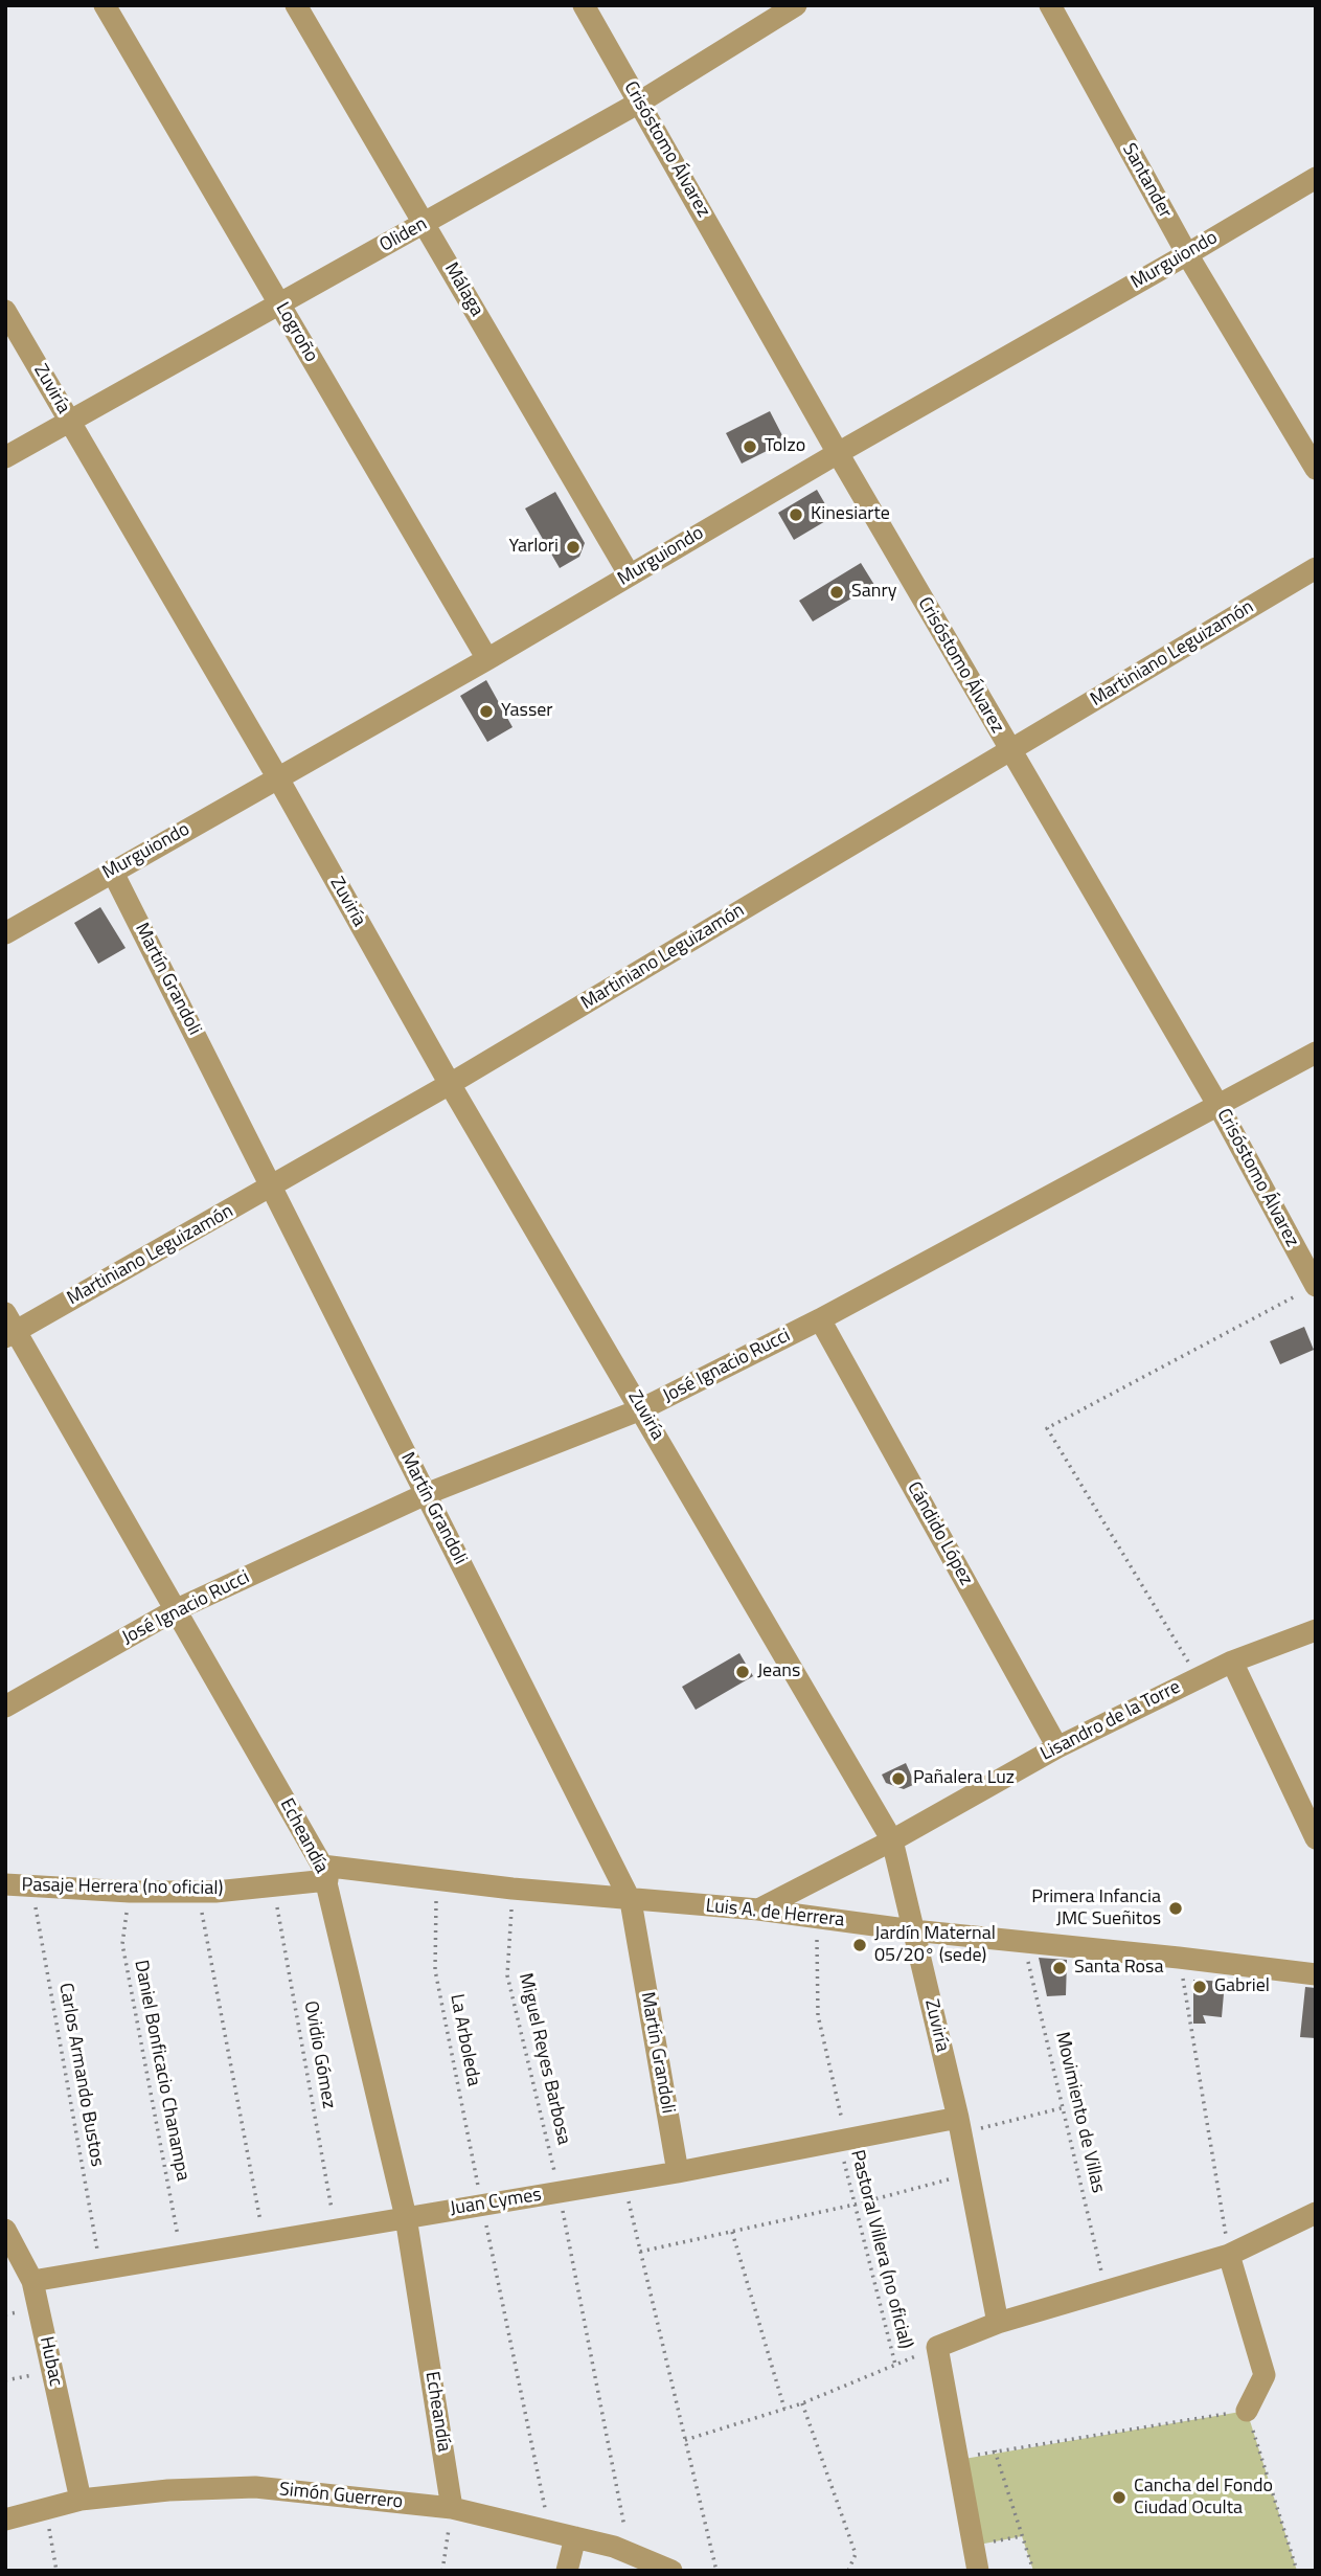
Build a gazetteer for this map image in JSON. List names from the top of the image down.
{
  "streets": {
    "street": [
      "Crisóstomo Álvarez",
      "Santander",
      "Oliden",
      "Murguiondo",
      "Málaga",
      "Logroño",
      "Zuviría",
      "Martiniano Leguizamón",
      "Martín Grandoli",
      "José Ignacio Rucci",
      "Cándido López",
      "Lisandro de la Torre",
      "Echeandía",
      "Pasaje Herrera (no oficial)",
      "Luis A. de Herrera",
      "Juan Cymes",
      "Hubac",
      "Simón Guerrero"
    ],
    "path": [
      "La Arboleda",
      "Ovidio Gómez",
      "Miguel Reyes Barbosa",
      "Daniel Bonficacio Chanampa",
      "Carlos Armando Bustos",
      "Movimiento de Villas",
      "Pastoral Villera (no oficial)"
    ]
  },
  "crossings": [
    ["Crisóstomo Álvarez", "Oliden"],
    ["Crisóstomo Álvarez", "Murguiondo"],
    ["Crisóstomo Álvarez", "Martiniano Leguizamón"],
    ["Crisóstomo Álvarez", "José Ignacio Rucci"],
    ["Santander", "Murguiondo"],
    ["Oliden", "Málaga"],
    ["Oliden", "Logroño"],
    ["Oliden", "Zuviría"],
    ["Murguiondo", "Málaga"],
    ["Murguiondo", "Logroño"],
    ["Murguiondo", "Zuviría"],
    ["Murguiondo", "Martín Grandoli"],
    ["Zuviría", "Martiniano Leguizamón"],
    ["Zuviría", "José Ignacio Rucci"],
    ["Zuviría", "Lisandro de la Torre"],
    ["Zuviría", "Luis A. de Herrera"],
    ["Zuviría", "Juan Cymes"],
    ["Martiniano Leguizamón", "Martín Grandoli"],
    ["Martiniano Leguizamón", "Echeandía"],
    ["Martín Grandoli", "José Ignacio Rucci"],
    ["Martín Grandoli", "Luis A. de Herrera"],
    ["Martín Grandoli", "Juan Cymes"],
    ["José Ignacio Rucci", "Cándido López"],
    ["José Ignacio Rucci", "Echeandía"],
    ["Cándido López", "Lisandro de la Torre"],
    ["Lisandro de la Torre", "Luis A. de Herrera"],
    ["Echeandía", "Pasaje Herrera (no oficial)"],
    ["Echeandía", "Luis A. de Herrera"],
    ["Echeandía", "Juan Cymes"],
    ["Echeandía", "Simón Guerrero"],
    ["Pasaje Herrera (no oficial)", "Luis A. de Herrera"],
    ["Pasaje Herrera (no oficial)", "Ovidio Gómez"],
    ["Pasaje Herrera (no oficial)", "Daniel Bonficacio Chanampa"],
    ["Pasaje Herrera (no oficial)", "Carlos Armando Bustos"],
    ["Luis A. de Herrera", "La Arboleda"],
    ["Luis A. de Herrera", "Miguel Reyes Barbosa"],
    ["Luis A. de Herrera", "Movimiento de Villas"],
    ["Luis A. de Herrera", "Pastoral Villera (no oficial)"],
    ["La Arboleda", "Juan Cymes"],
    ["La Arboleda", "Simón Guerrero"],
    ["Ovidio Gómez", "Juan Cymes"],
    ["Miguel Reyes Barbosa", "Juan Cymes"],
    ["Miguel Reyes Barbosa", "Simón Guerrero"],
    ["Daniel Bonficacio Chanampa", "Juan Cymes"],
    ["Carlos Armando Bustos", "Juan Cymes"],
    ["Juan Cymes", "Pastoral Villera (no oficial)"],
    ["Juan Cymes", "Hubac"],
    ["Hubac", "Simón Guerrero"]
  ],
  "places": [
    "Tolzo",
    "Kinesiarte",
    "Yarlori",
    "Sanry",
    "Yasser",
    "Jeans",
    "Pañalera Luz",
    "Primera Infancia JMC Sueñitos",
    "Jardín Maternal 05/20° (sede)",
    "Santa Rosa",
    "Gabriel",
    "Cancha del Fondo Ciudad Oculta"
  ]
}
